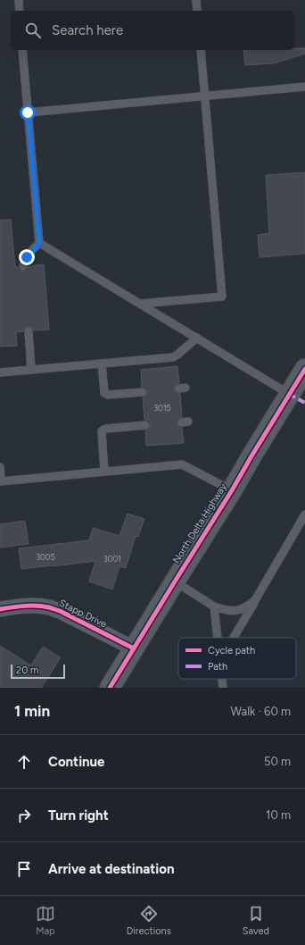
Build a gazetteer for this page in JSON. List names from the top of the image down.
{
  "streets": {
    "street": ["North Delta Highway", "Stapp Drive"]
  },
  "crossings": [
    ["North Delta Highway", "Stapp Drive"]
  ],
  "house_numbers": ["3015", "3005", "3001"],
  "legend": ["Cycle path", "Path"],
  "scale_bar": "20 m",
  "page": {
    "search": "Search here",
    "scale": "20 m",
    "heading": ["1 min", "Walk · 60 m"],
    "list": [
      ["Continue", "50 m"],
      ["Turn right", "10 m"],
      "Arrive at destination"
    ],
    "nav": ["Map", "Directions", "Saved"]
  }
}
